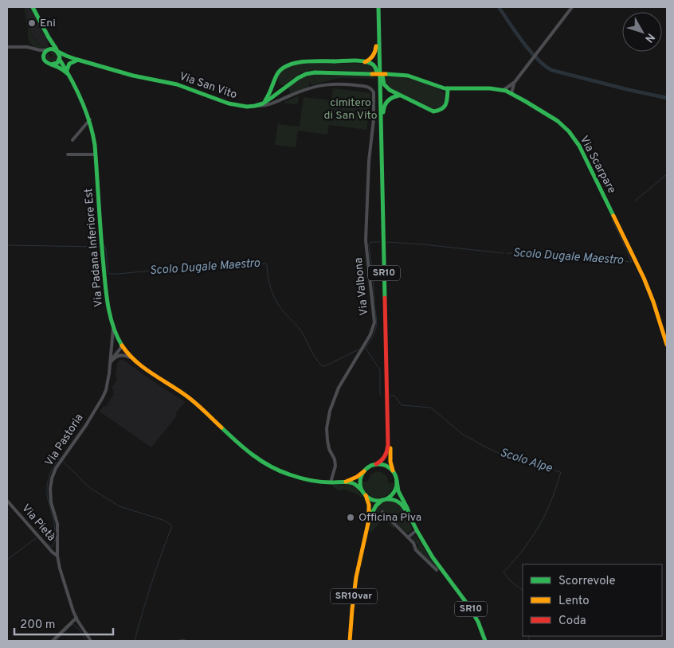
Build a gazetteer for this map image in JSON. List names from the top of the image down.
{
  "streets": {
    "street": [
      "Via San Vito",
      "Via Scarpare",
      "Via Padana Inferiore Est",
      "SR10",
      "Via Valbona",
      "Via Pastoria",
      "Via Pietà",
      "SR10var"
    ]
  },
  "crossings": [
    ["Via San Vito", "Via Scarpare"],
    ["Via San Vito", "Via Padana Inferiore Est"],
    ["Via San Vito", "Via Valbona"],
    ["Via Padana Inferiore Est", "SR10"],
    ["Via Padana Inferiore Est", "Via Valbona"],
    ["Via Padana Inferiore Est", "Via Pastoria"],
    ["Via Padana Inferiore Est", "SR10var"],
    ["SR10", "SR10var"],
    ["Via Pastoria", "Via Pietà"]
  ],
  "water": ["Scolo Dugale Maestro", "Scolo Alpe"],
  "parks": ["cimitero di San Vito"],
  "places": ["Eni", "Officina Piva"],
  "legend": ["Scorrevole", "Lento", "Coda"],
  "scale_bar": "200 m",
  "north": "bottom right"
}
